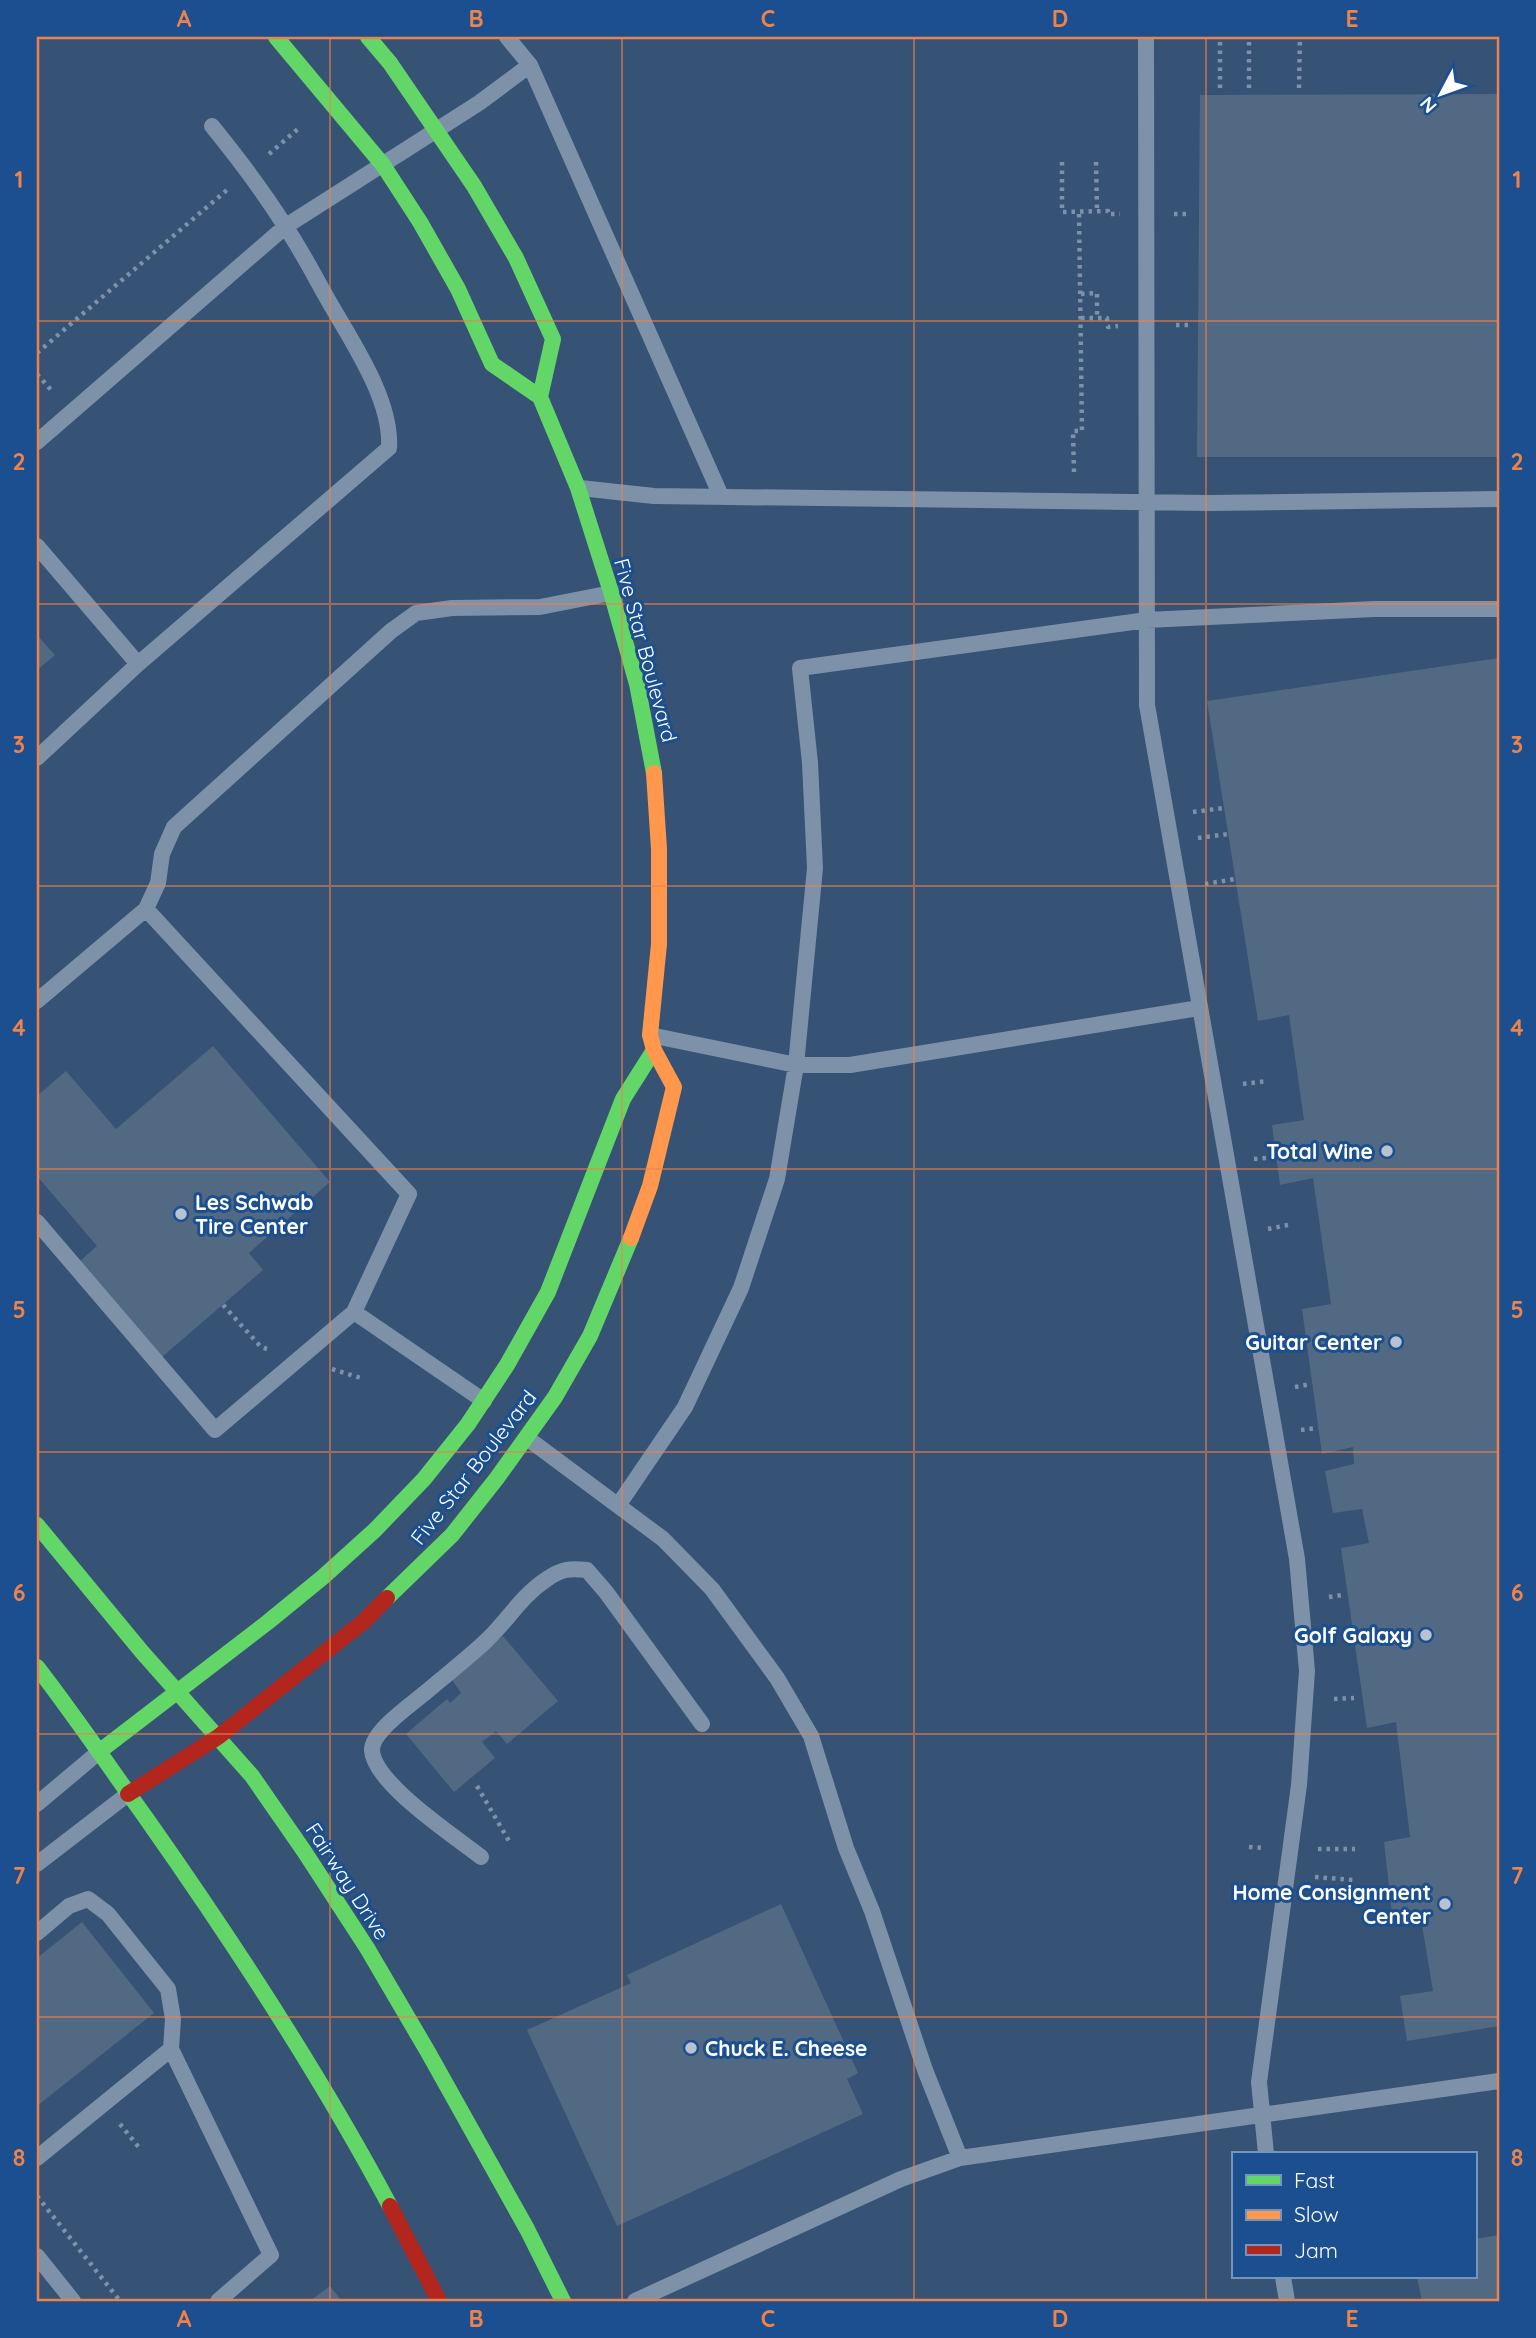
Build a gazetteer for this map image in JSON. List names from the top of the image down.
{
  "streets": {
    "street": ["Five Star Boulevard", "Fairway Drive"]
  },
  "crossings": [
    ["Five Star Boulevard", "Fairway Drive"]
  ],
  "places": [
    "Total Wine",
    "Les Schwab Tire Center",
    "Guitar Center",
    "Golf Galaxy",
    "Home Consignment Center",
    "Chuck E. Cheese"
  ],
  "legend": ["Fast", "Slow", "Jam"],
  "north": "bottom left",
  "grid": {
    "columns": [
      "A",
      "B",
      "C",
      "D",
      "E"
    ],
    "rows": [
      "1",
      "2",
      "3",
      "4",
      "5",
      "6",
      "7",
      "8"
    ]
  }
}
